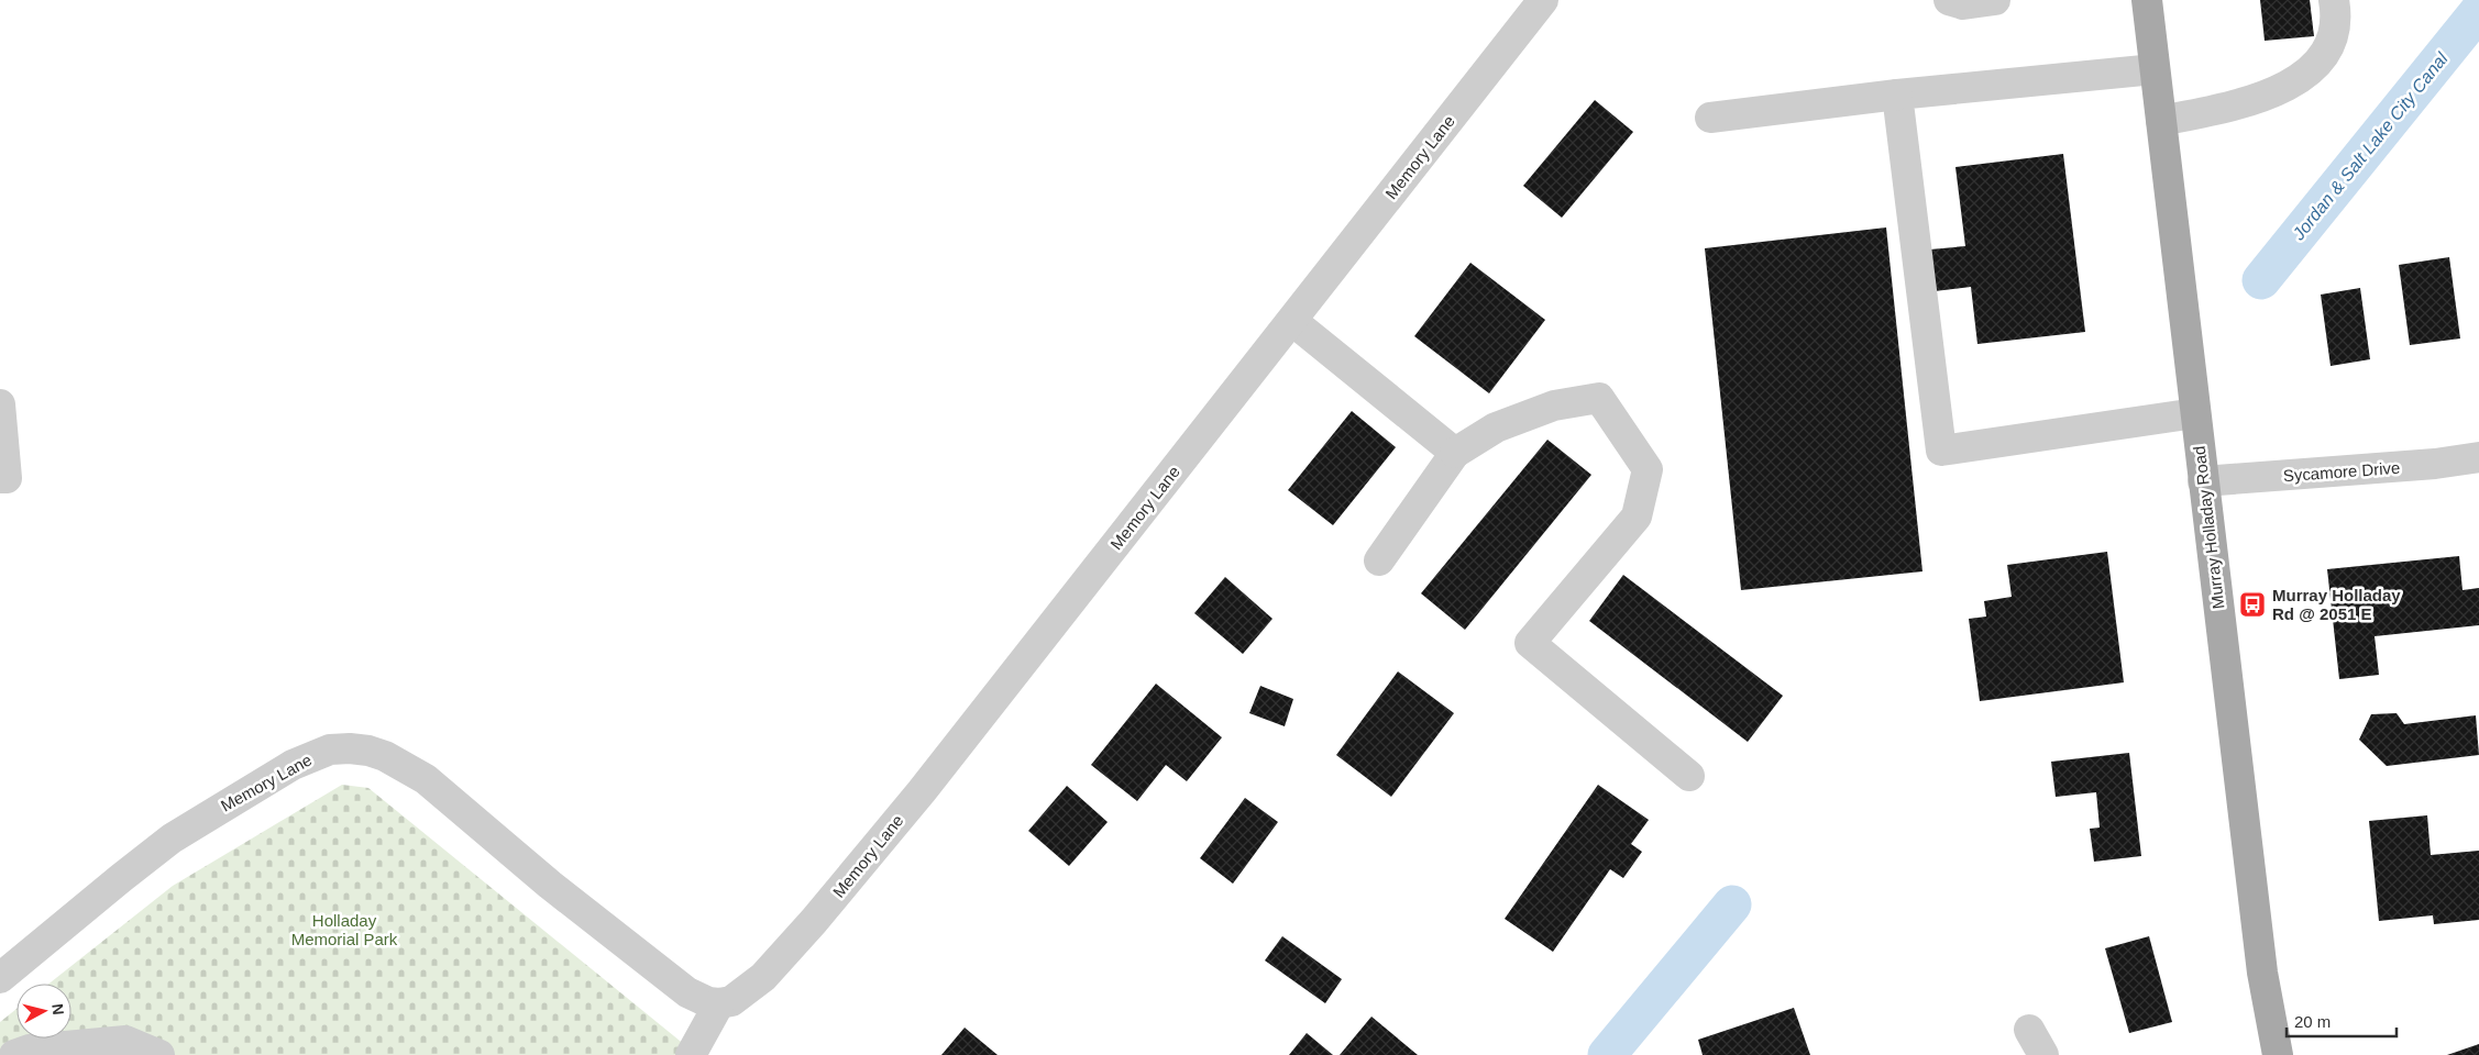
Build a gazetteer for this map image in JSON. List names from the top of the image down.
{
  "streets": {
    "main road": ["Murray Holladay Road"],
    "street": ["Memory Lane", "Sycamore Drive"]
  },
  "crossings": [
    ["Sycamore Drive", "Murray Holladay Road"]
  ],
  "water": ["Jordan & Salt Lake City Canal"],
  "parks": ["Holladay Memorial Park"],
  "places": {
    "bus stop": ["Murray Holladay Rd @ 2051 E"]
  },
  "scale_bar": "20 m",
  "north": "right"
}
